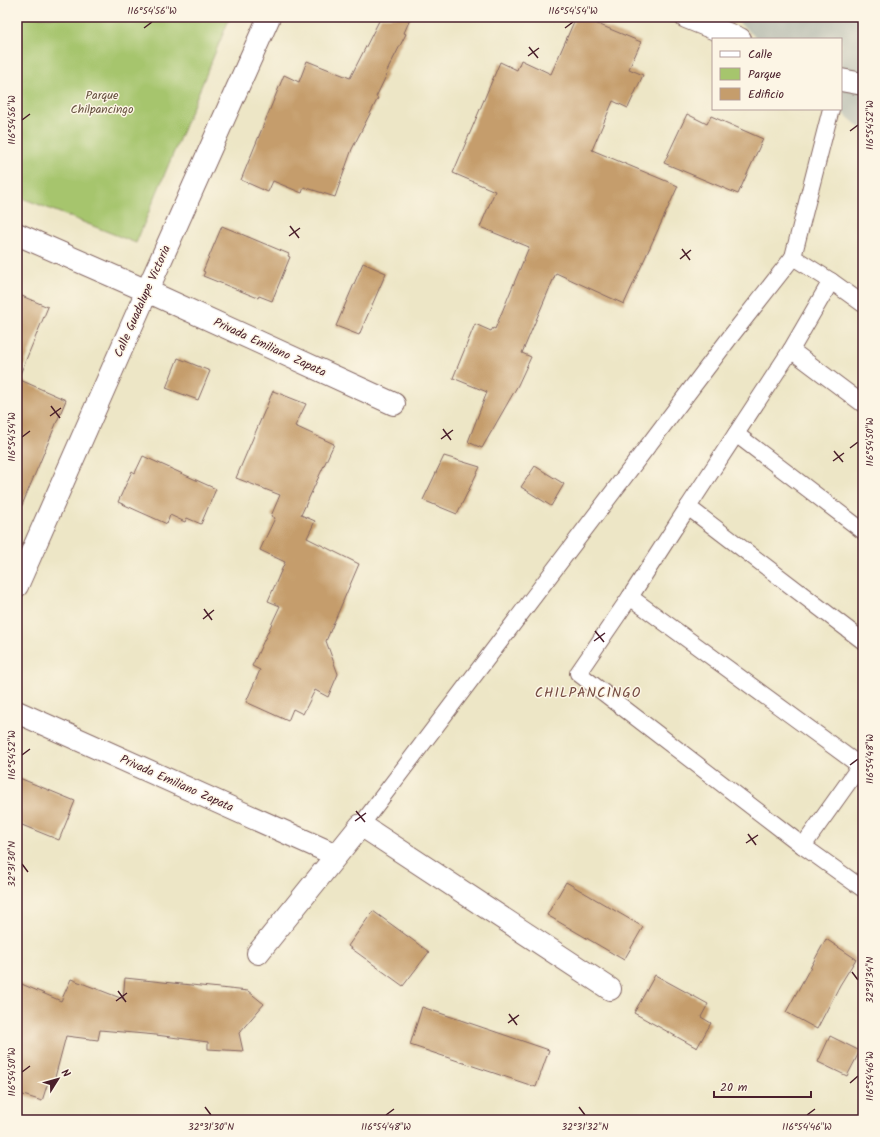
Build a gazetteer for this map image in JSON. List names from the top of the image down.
{
  "streets": {
    "street": ["Calle Guadalupe Victoria", "Privada Emiliano Zapata"]
  },
  "crossings": [
    ["Calle Guadalupe Victoria", "Privada Emiliano Zapata"]
  ],
  "districts": ["CHILPANCINGO"],
  "parks": ["Parque Chilpancingo"],
  "legend": ["Calle", "Parque", "Edificio"],
  "scale_bar": "20 m",
  "north": "top right",
  "coordinates": [
    "116°54'56\"W",
    "116°54'54\"W",
    "116°54'52\"W",
    "116°54'50\"W",
    "116°54'48\"W",
    "32°31'30\"N",
    "32°31'34\"N",
    "116°54'46\"W",
    "32°31'32\"N"
  ]
}
